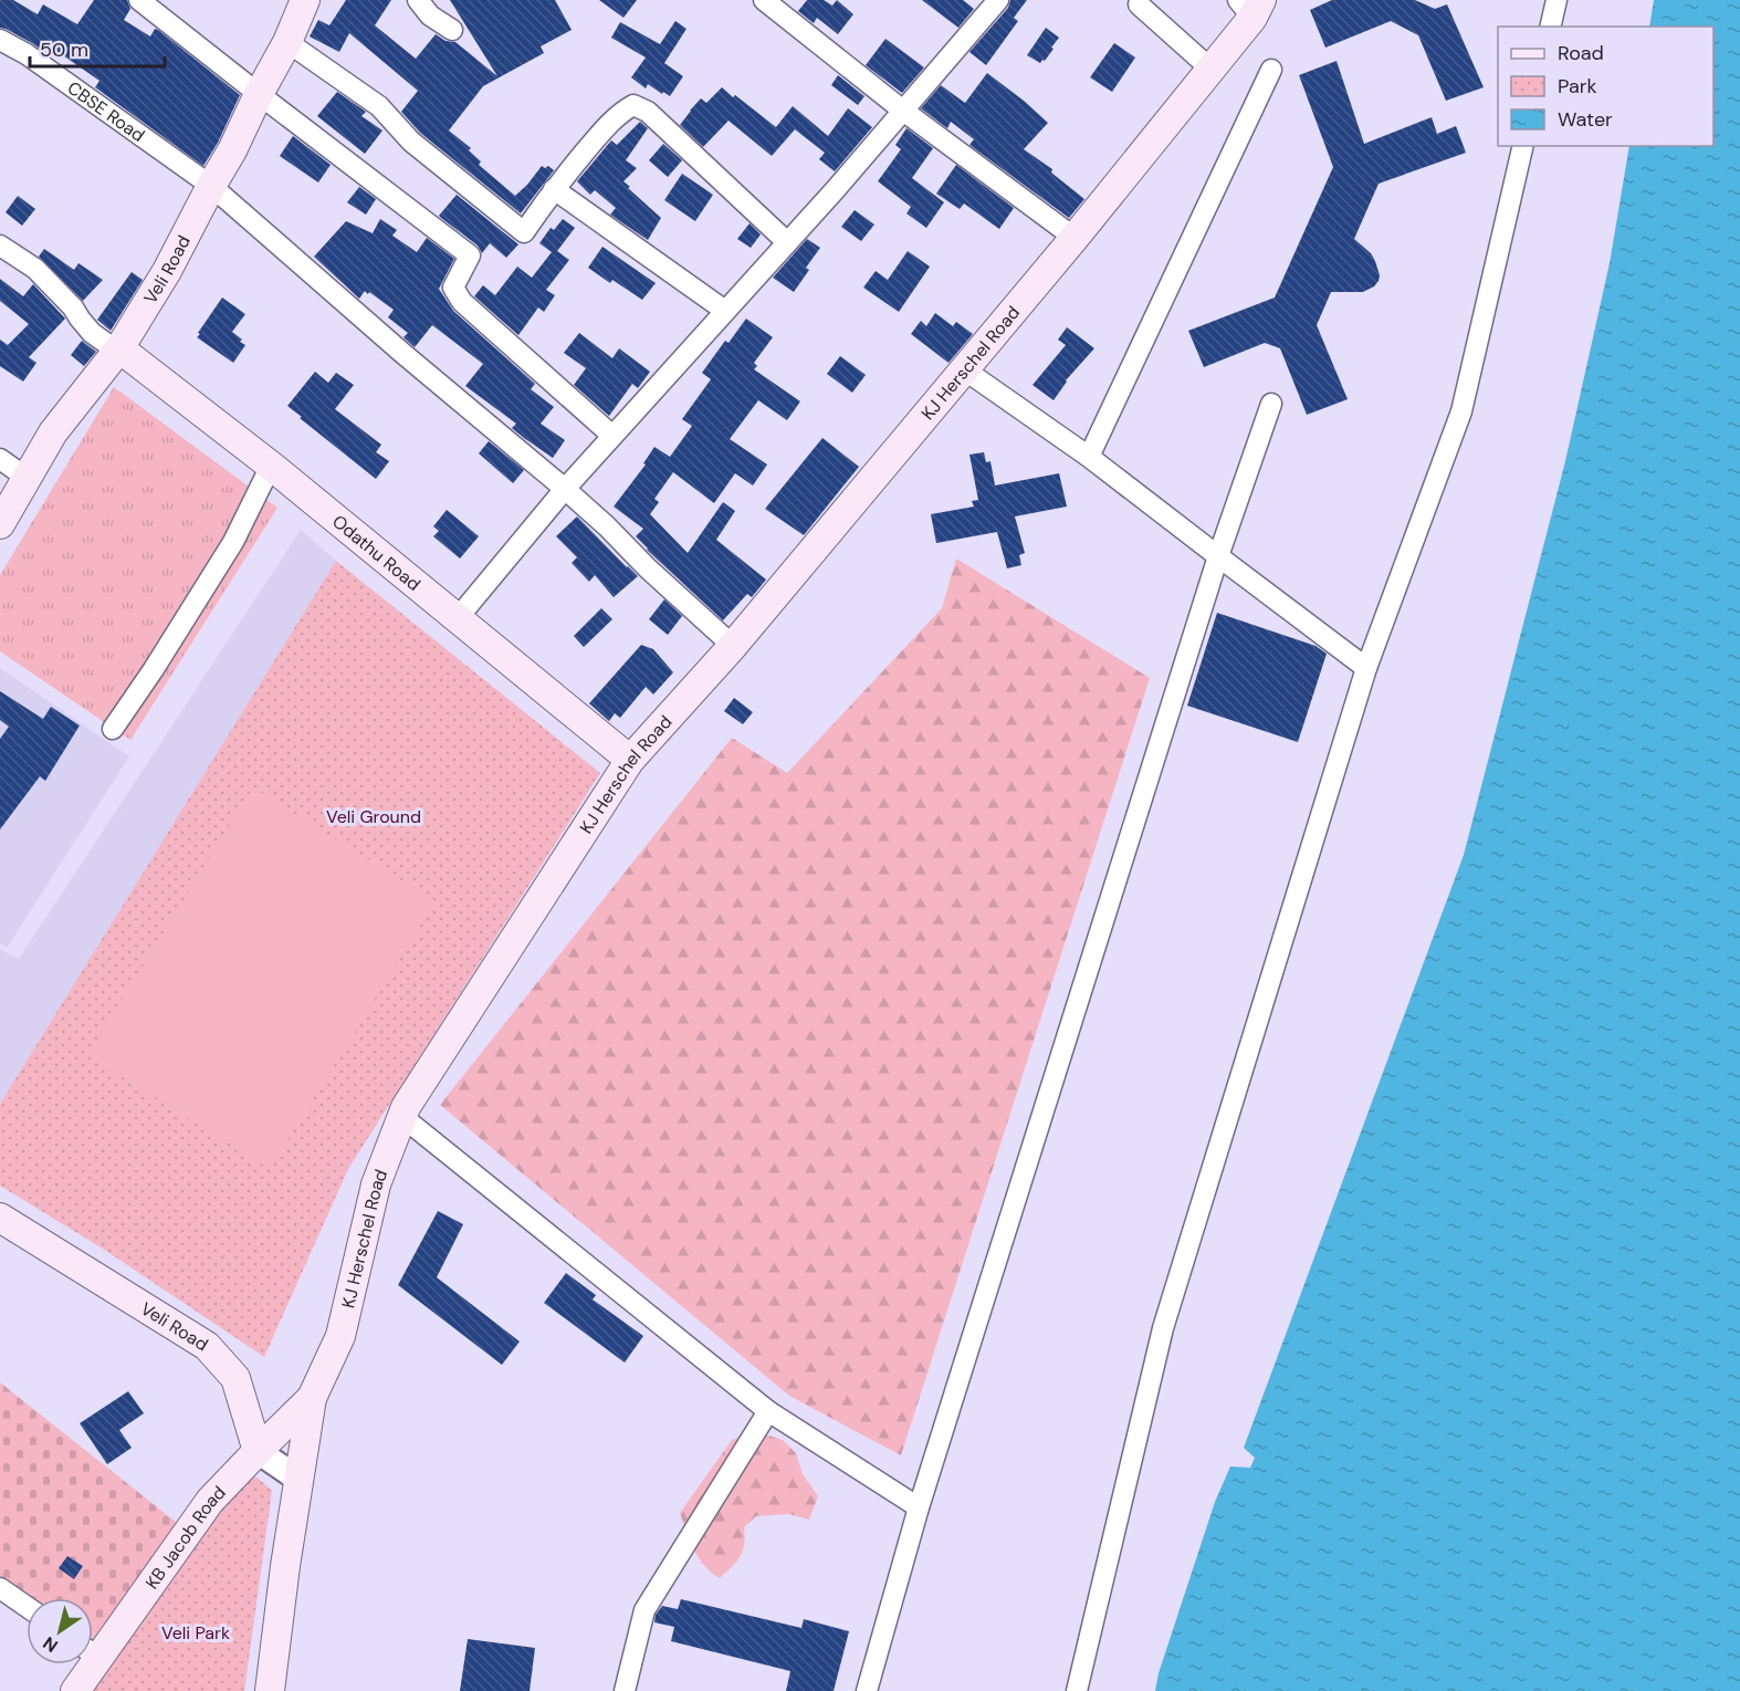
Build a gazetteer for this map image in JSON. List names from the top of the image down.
{
  "streets": {
    "main road": [
      "Veli Road",
      "KJ Herschel Road",
      "Odathu Road",
      "KB Jacob Road"
    ],
    "street": ["CBSE Road"]
  },
  "crossings": [
    ["CBSE Road", "Veli Road"],
    ["CBSE Road", "KJ Herschel Road"],
    ["Veli Road", "Odathu Road"],
    ["Veli Road", "KB Jacob Road"],
    ["KJ Herschel Road", "Odathu Road"],
    ["KJ Herschel Road", "KB Jacob Road"]
  ],
  "parks": ["Veli Ground", "Veli Park"],
  "legend": ["Road", "Park", "Water"],
  "scale_bar": "50 m",
  "north": "bottom left"
}
